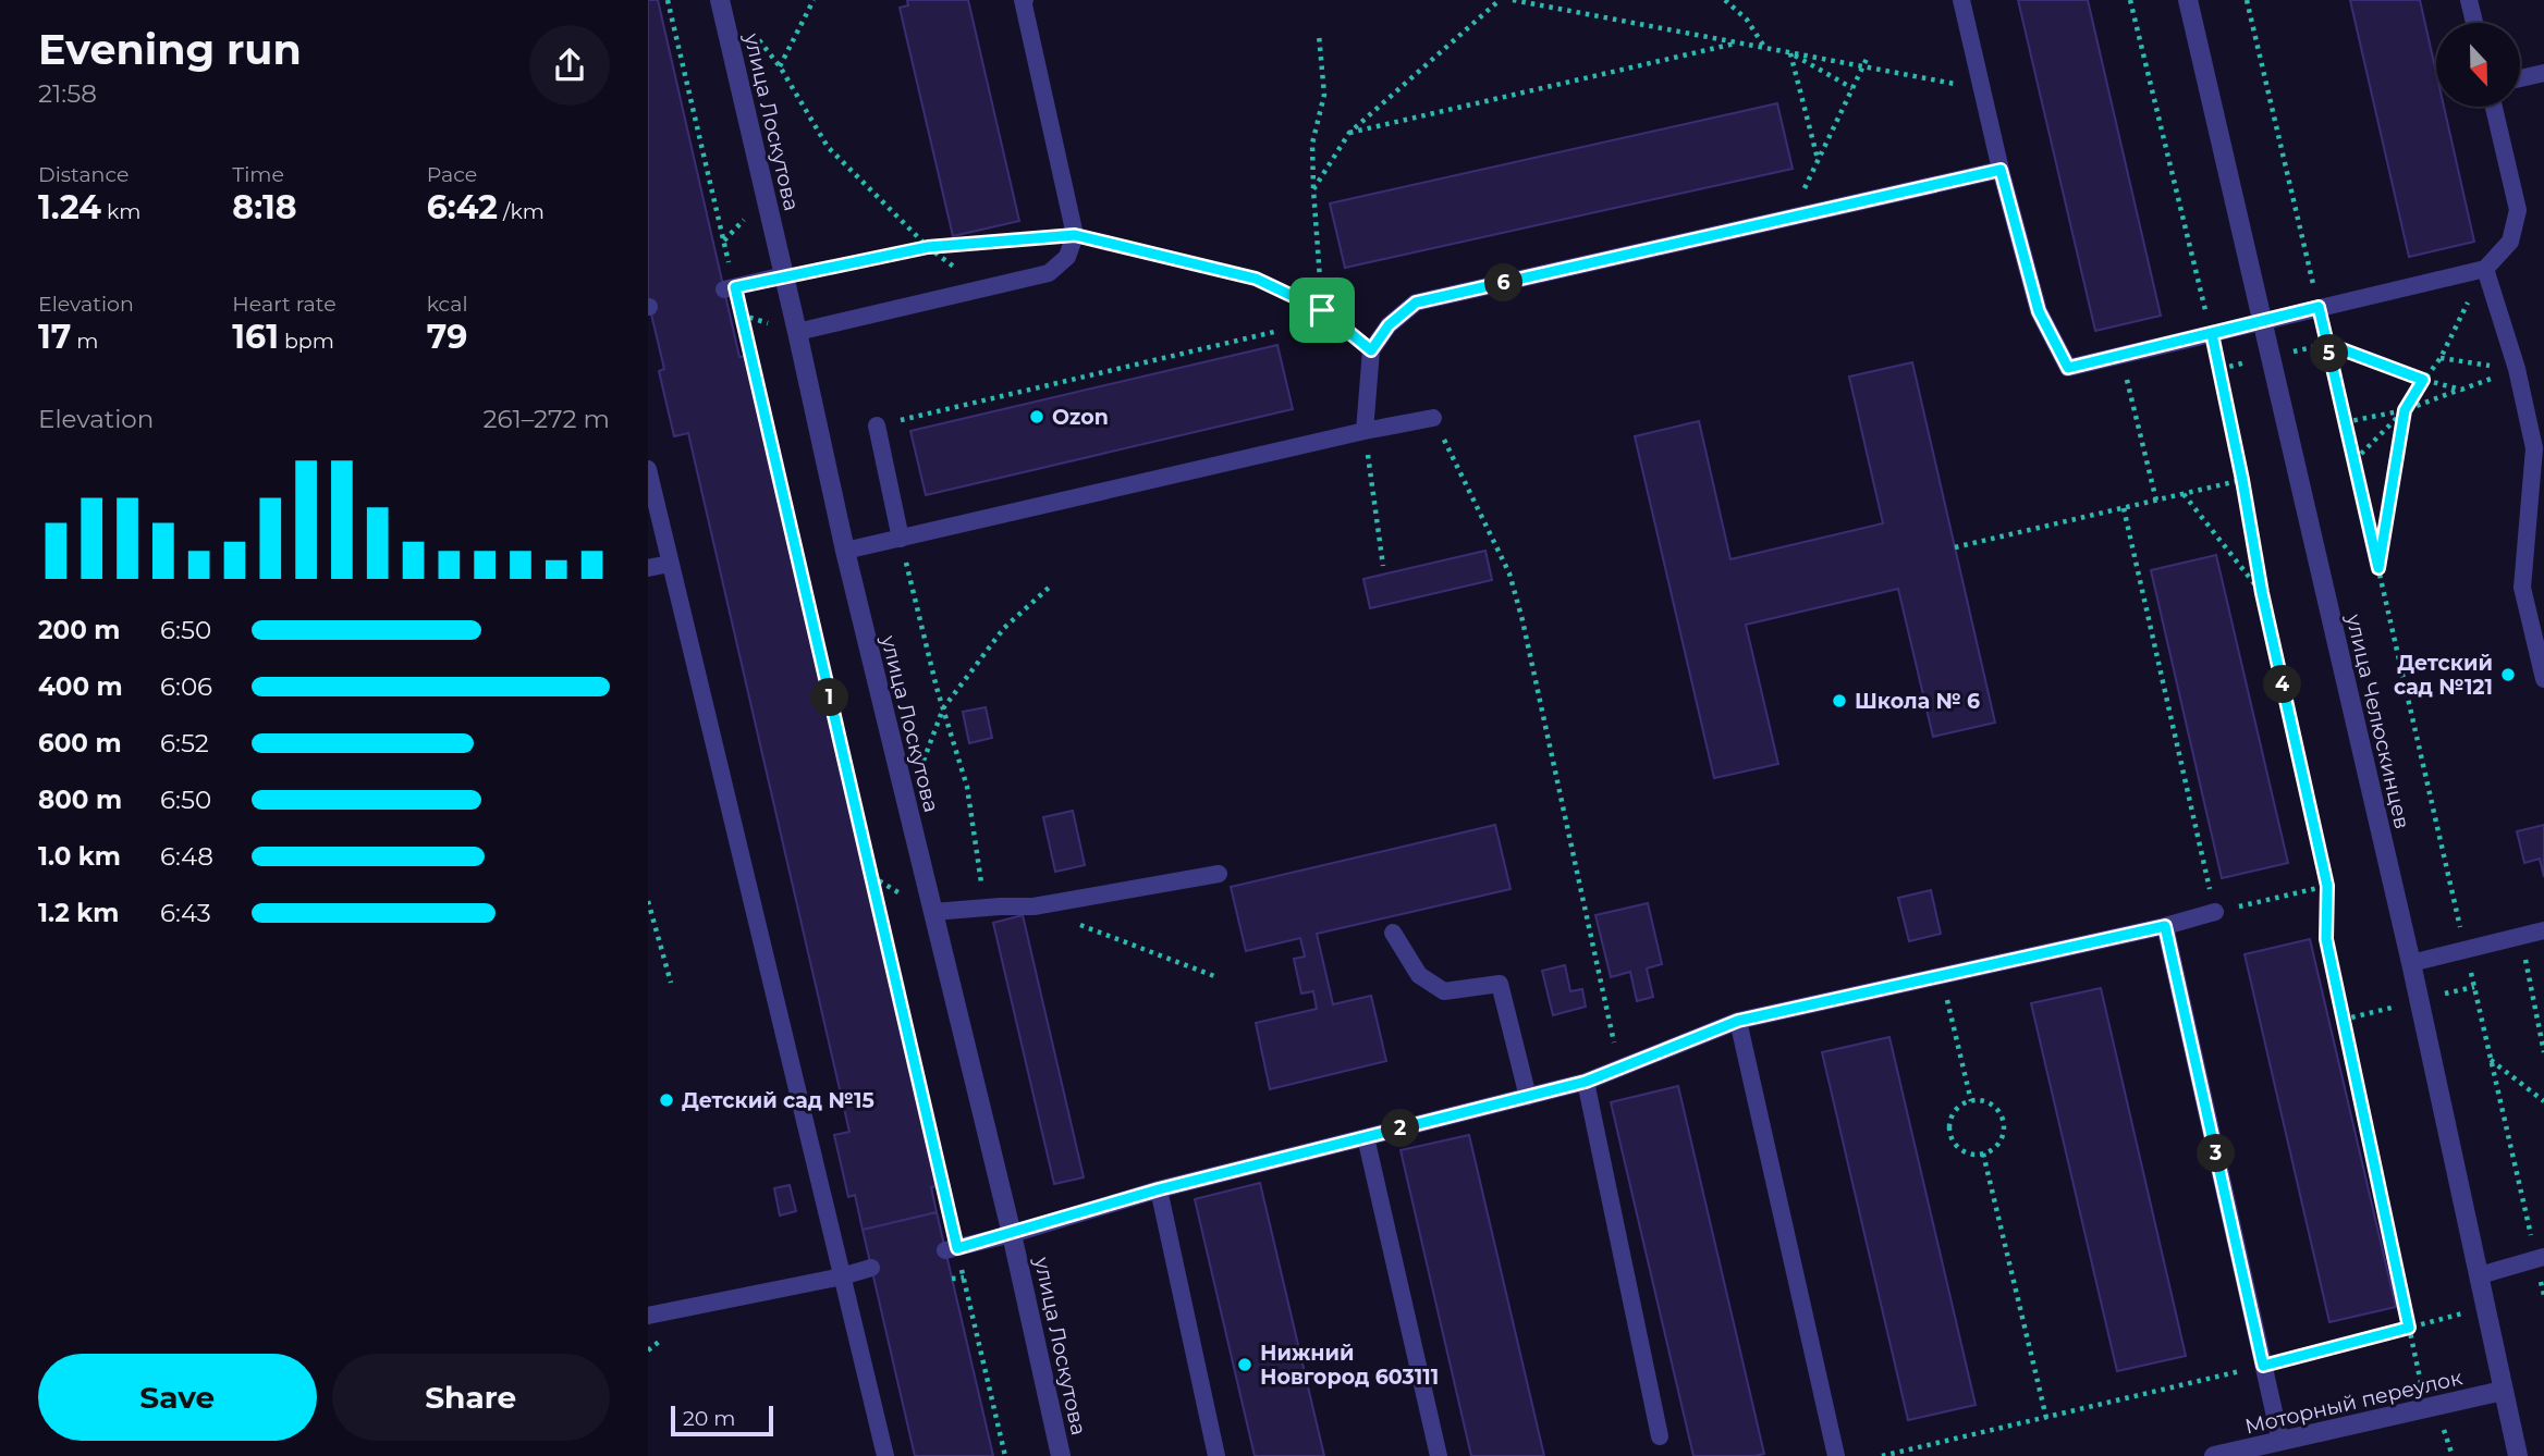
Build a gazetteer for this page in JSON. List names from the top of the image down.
{
  "streets": {
    "street": ["улица Лоскутова", "улица Челюскинцев", "Моторный переулок"]
  },
  "crossings": [
    ["улица Челюскинцев", "Моторный переулок"]
  ],
  "places": [
    "Ozon",
    "Детский сад №121",
    "Школа № 6",
    "Детский сад №15",
    "Нижний Новгород 603111"
  ],
  "scale_bar": "20 m",
  "north": "bottom",
  "page": {
    "heading": ["Evening run", "21:58"],
    "stats": [
      ["Distance", "1.24 km"],
      ["Time", "8:18"],
      ["Pace", "6:42 /km"],
      ["Elevation", "17 m"],
      ["Heart rate", "161 bpm"],
      ["kcal", "79"]
    ],
    "pins": [
      "6",
      "5",
      "4",
      "1",
      "2",
      "3"
    ],
    "chart": ["Elevation", "261–272 m"],
    "list": [
      {
        "name": "200 m",
        "note": "6:50"
      },
      {
        "name": "400 m",
        "note": "6:06"
      },
      {
        "name": "600 m",
        "note": "6:52"
      },
      {
        "name": "800 m",
        "note": "6:50"
      },
      {
        "name": "1.0 km",
        "note": "6:48"
      },
      {
        "name": "1.2 km",
        "note": "6:43"
      }
    ],
    "buttons": ["Save", "Share"],
    "scale": "20 m"
  }
}
